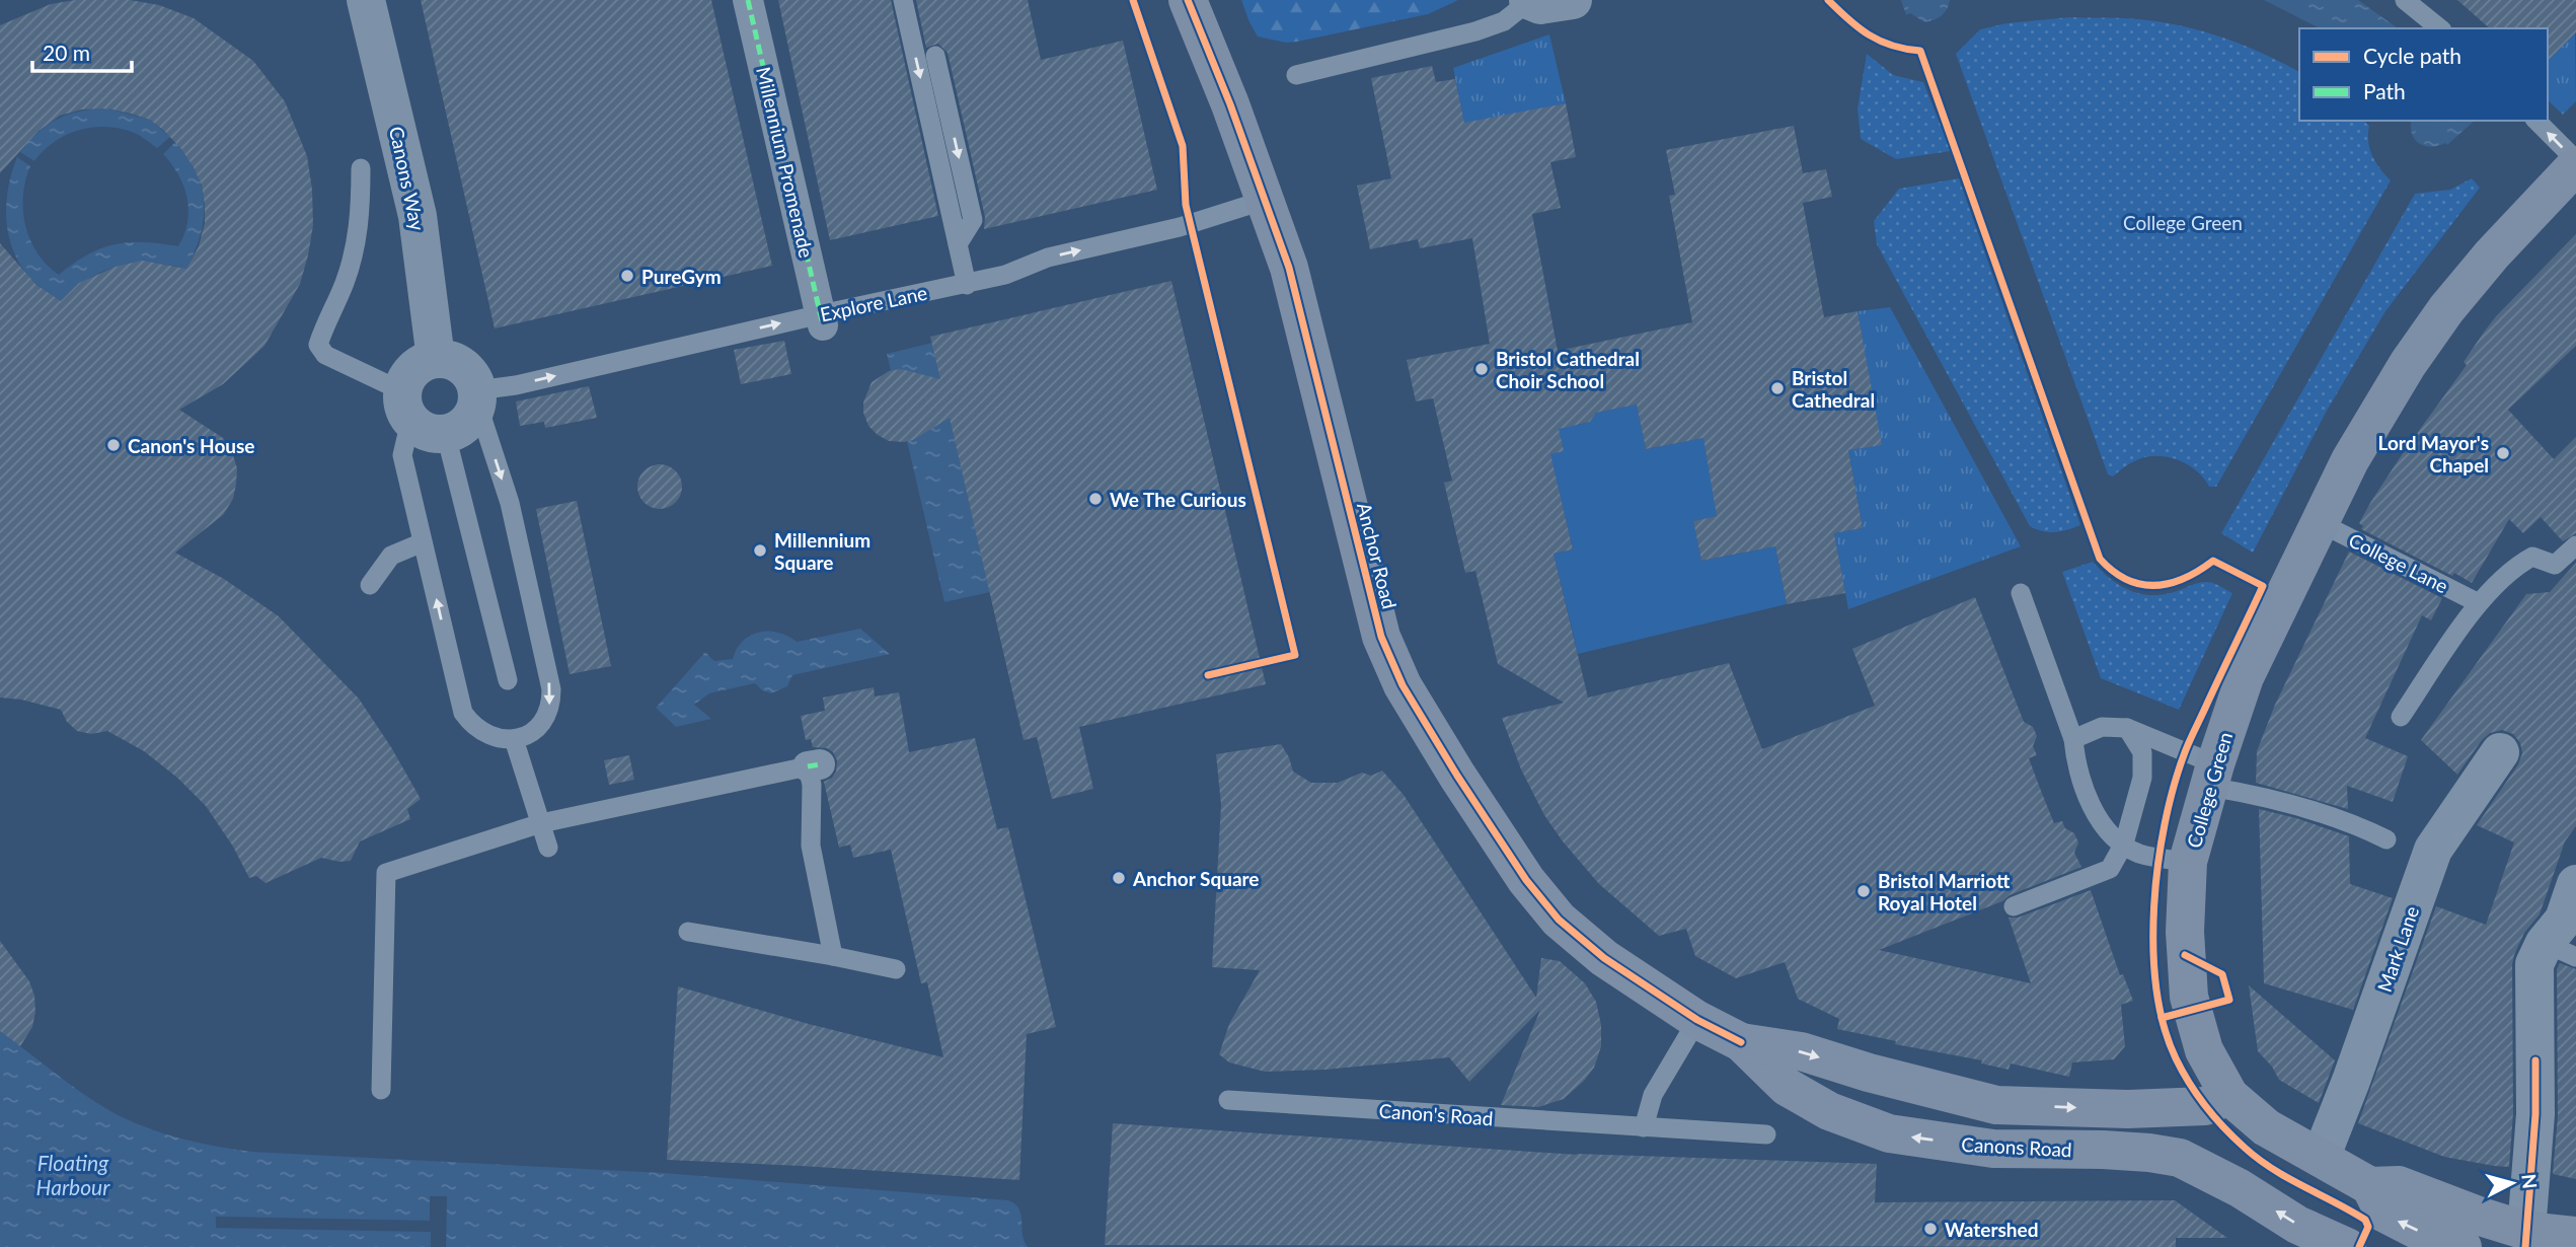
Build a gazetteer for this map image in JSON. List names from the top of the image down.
{
  "streets": {
    "main road": ["Anchor Road", "College Green", "Canons Road"],
    "street": ["Millennium Promenade", "Canons Way", "Mark Lane"],
    "lane": ["Explore Lane", "College Lane", "Canon's Road"]
  },
  "crossings": [
    ["Millennium Promenade", "Explore Lane"],
    ["Canons Way", "Explore Lane"],
    ["Explore Lane", "Anchor Road"],
    ["Anchor Road", "Canons Road"],
    ["College Lane", "College Green"],
    ["College Green", "Mark Lane"]
  ],
  "one_way": ["Explore Lane"],
  "water": ["Floating Harbour"],
  "parks": ["College Green"],
  "places": [
    "PureGym",
    "Bristol Cathedral Choir School",
    "Bristol Cathedral",
    "Canon's House",
    "Lord Mayor's Chapel",
    "We The Curious",
    "Millennium Square",
    "Anchor Square",
    "Bristol Marriott Royal Hotel",
    "Watershed"
  ],
  "legend": ["Cycle path", "Path"],
  "scale_bar": "20 m",
  "north": "right"
}
